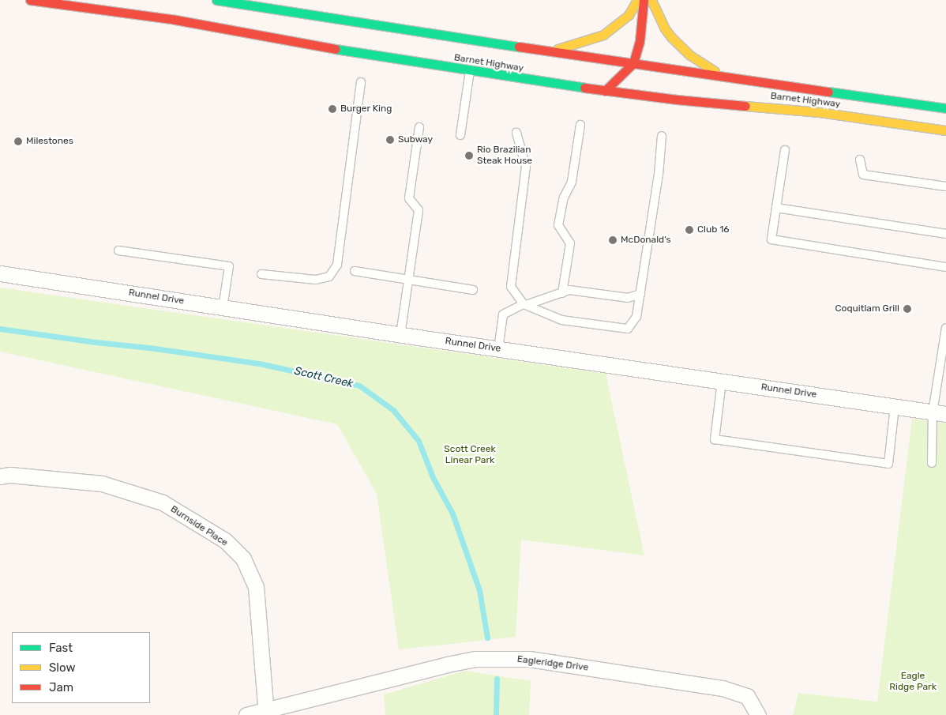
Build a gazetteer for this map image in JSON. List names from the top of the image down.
{
  "streets": {
    "main road": ["Barnet Highway"],
    "street": ["Runnel Drive", "Burnside Place", "Eagleridge Drive"]
  },
  "crossings": [
    ["Burnside Place", "Eagleridge Drive"]
  ],
  "water": ["Scott Creek"],
  "parks": ["Scott Creek Linear Park", "Eagle Ridge Park"],
  "places": [
    "Burger King",
    "Subway",
    "Milestones",
    "Rio Brazilian Steak House",
    "Club 16",
    "McDonald's",
    "Coquitlam Grill"
  ],
  "legend": ["Fast", "Slow", "Jam"]
}
